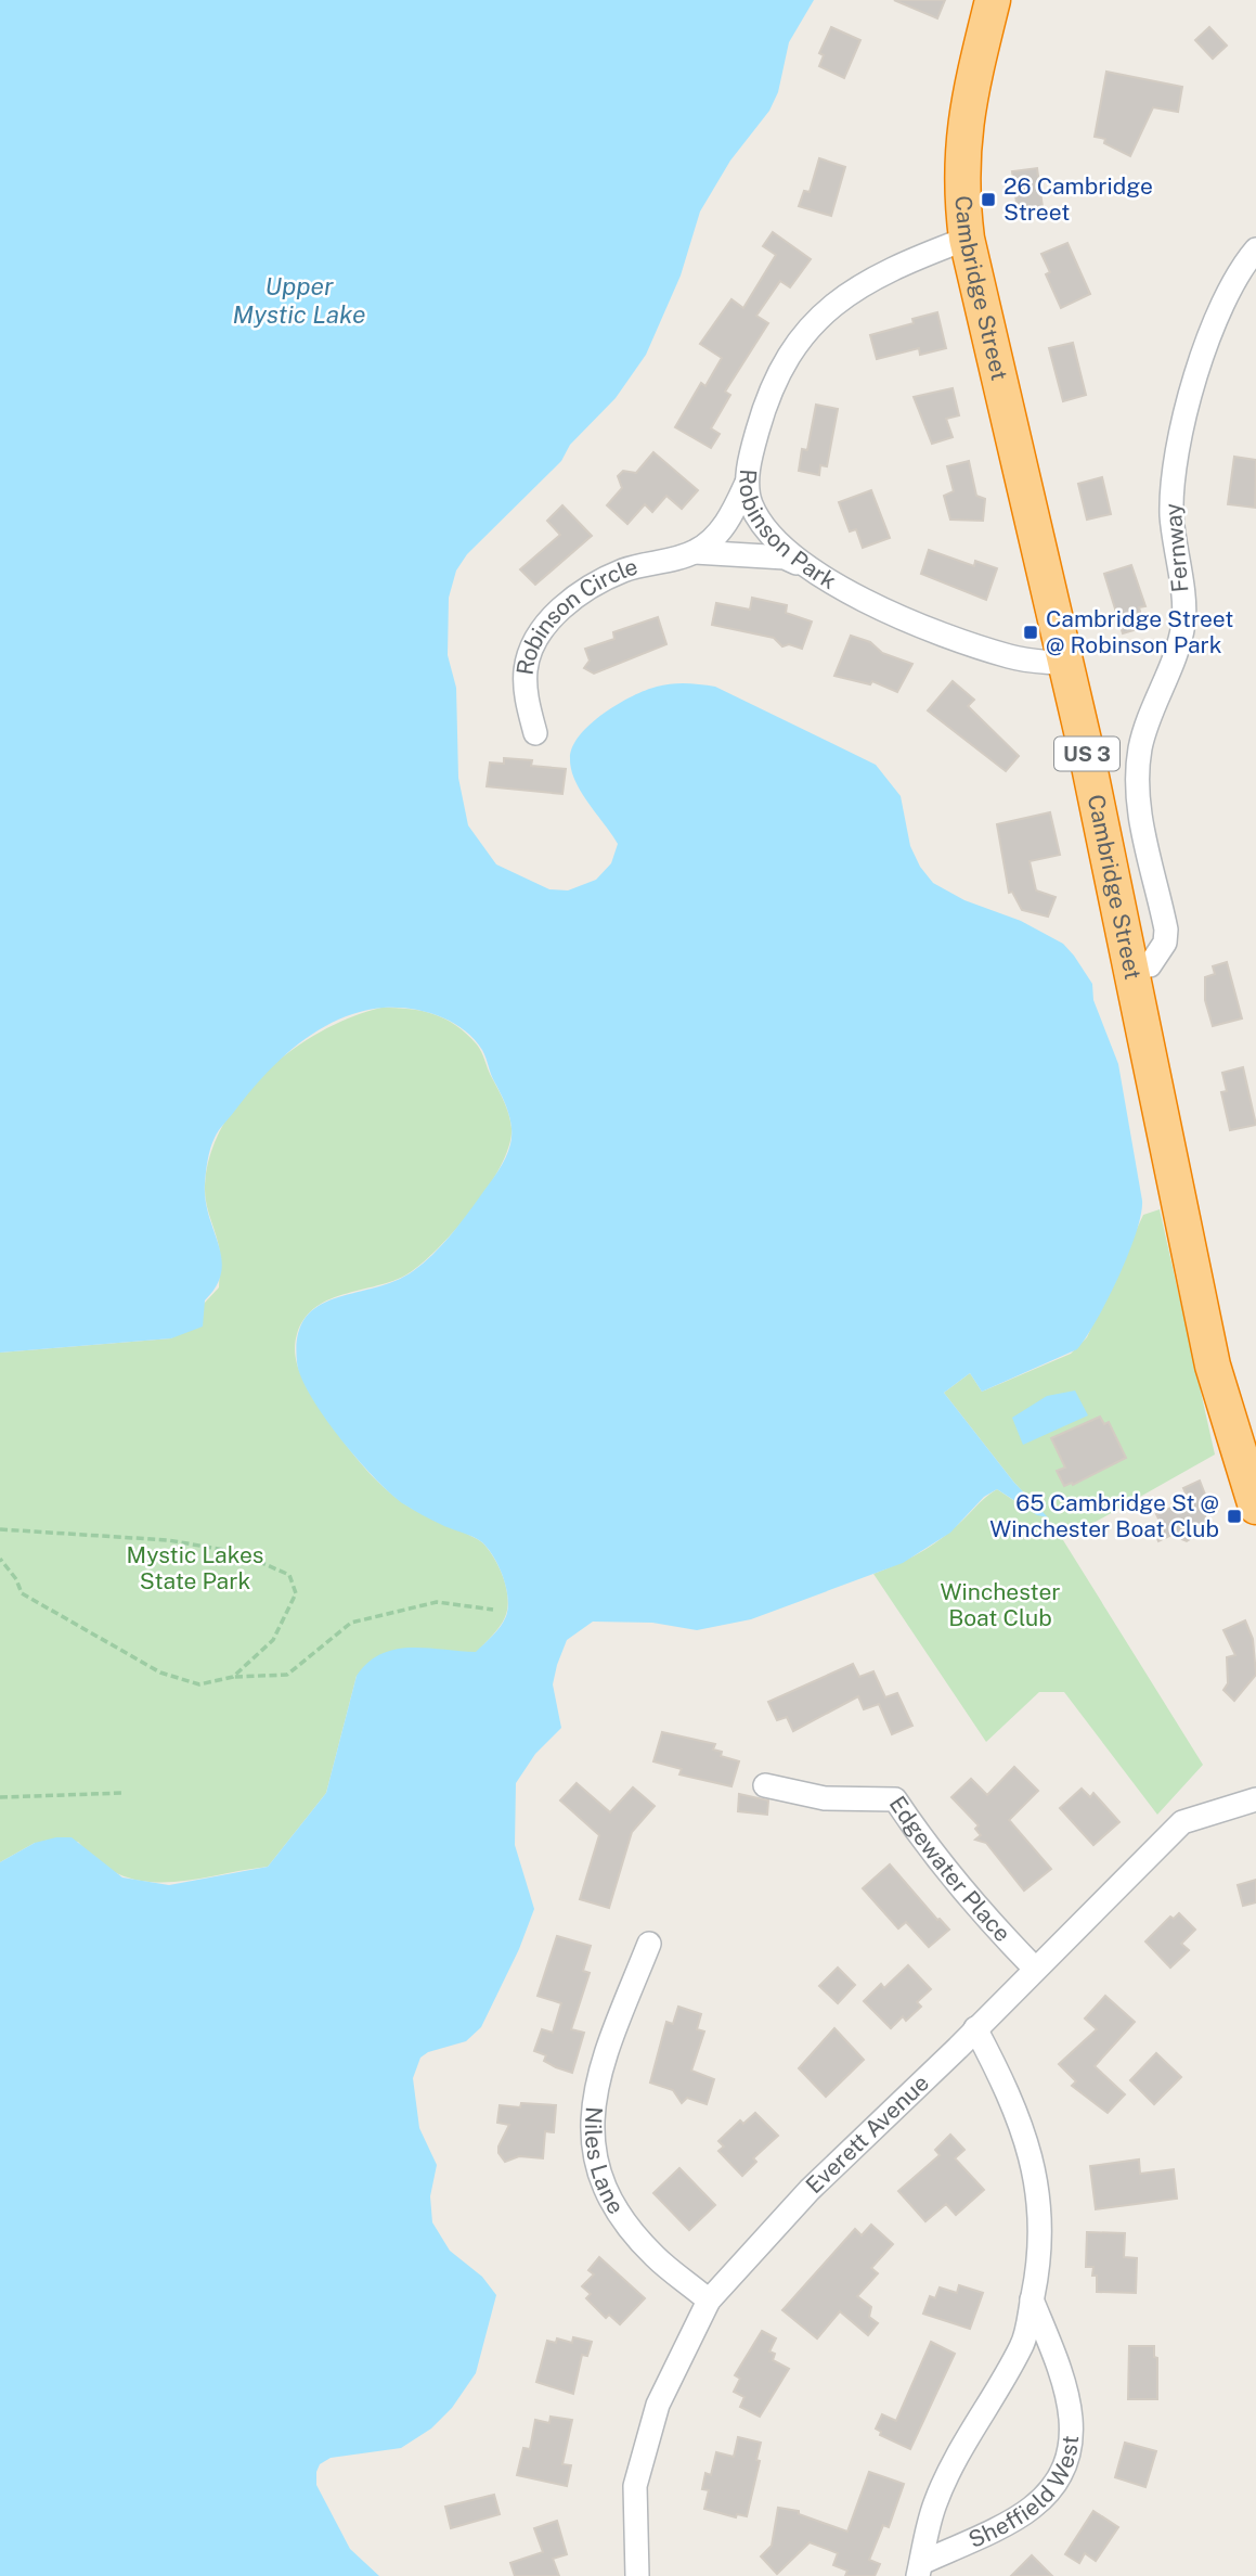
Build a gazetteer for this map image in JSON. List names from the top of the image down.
{
  "streets": {
    "highway": ["Cambridge Street", "US 3"],
    "street": [
      "Robinson Park",
      "Fernway",
      "Robinson Circle",
      "Edgewater Place",
      "Everett Avenue",
      "Niles Lane",
      "Sheffield West"
    ]
  },
  "crossings": [
    ["Cambridge Street", "Robinson Park"],
    ["Cambridge Street", "Fernway"],
    ["Robinson Park", "Robinson Circle"],
    ["Edgewater Place", "Everett Avenue"],
    ["Everett Avenue", "Niles Lane"],
    ["Everett Avenue", "Sheffield West"]
  ],
  "water": ["Upper Mystic Lake"],
  "parks": ["Mystic Lakes State Park", "Winchester Boat Club"],
  "places": {
    "transit": ["26 Cambridge Street", "Cambridge Street @ Robinson Park", "65 Cambridge St @ Winchester Boat Club"]
  }
}
